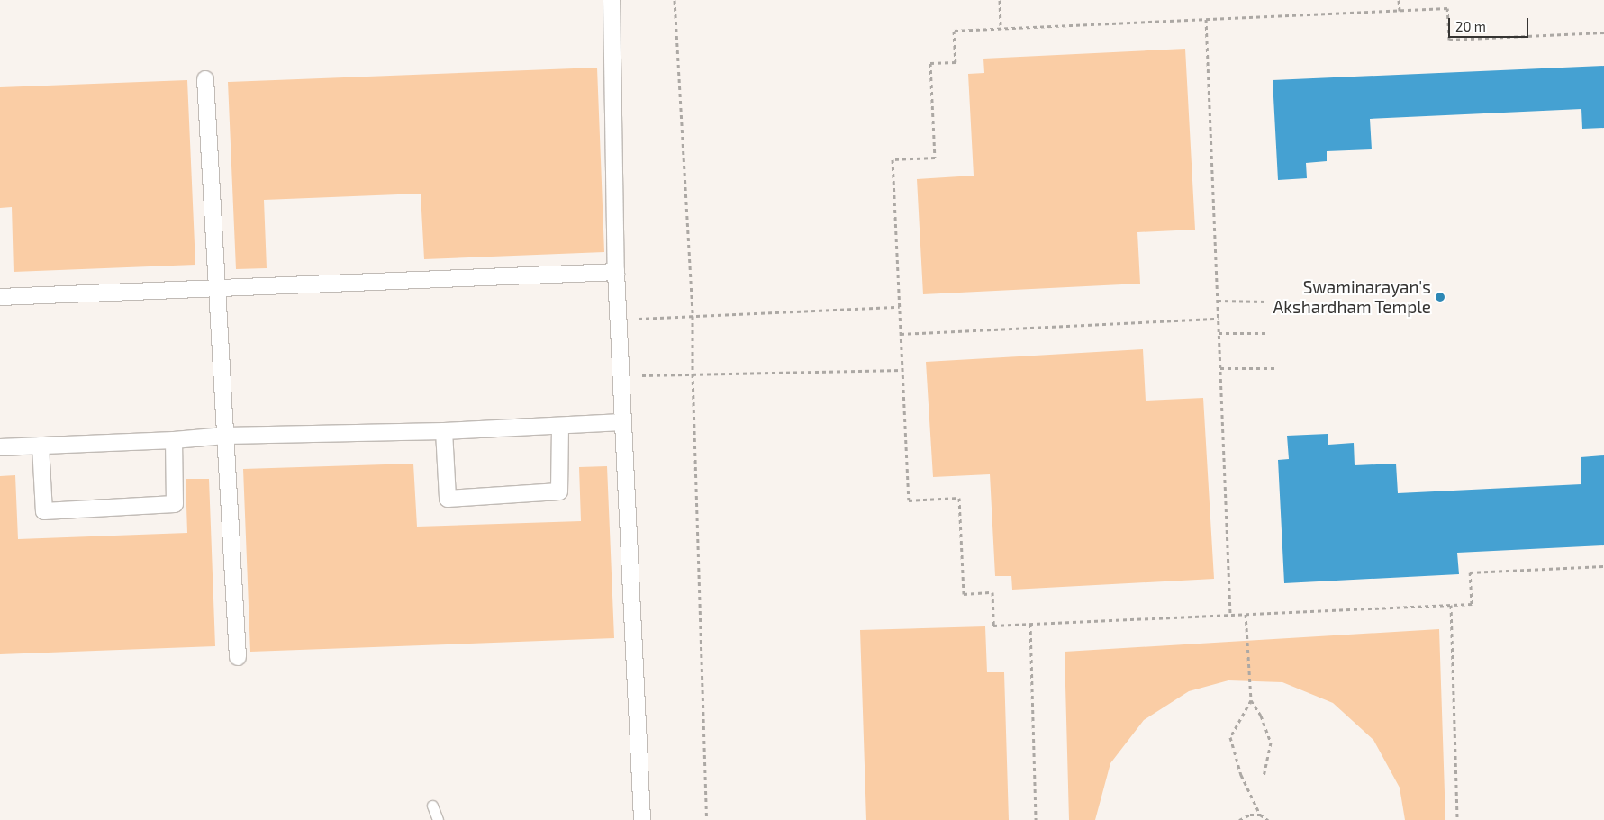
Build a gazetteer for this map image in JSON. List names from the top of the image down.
{
  "places": ["Swaminarayan's Akshardham Temple"],
  "scale_bar": "20 m"
}
